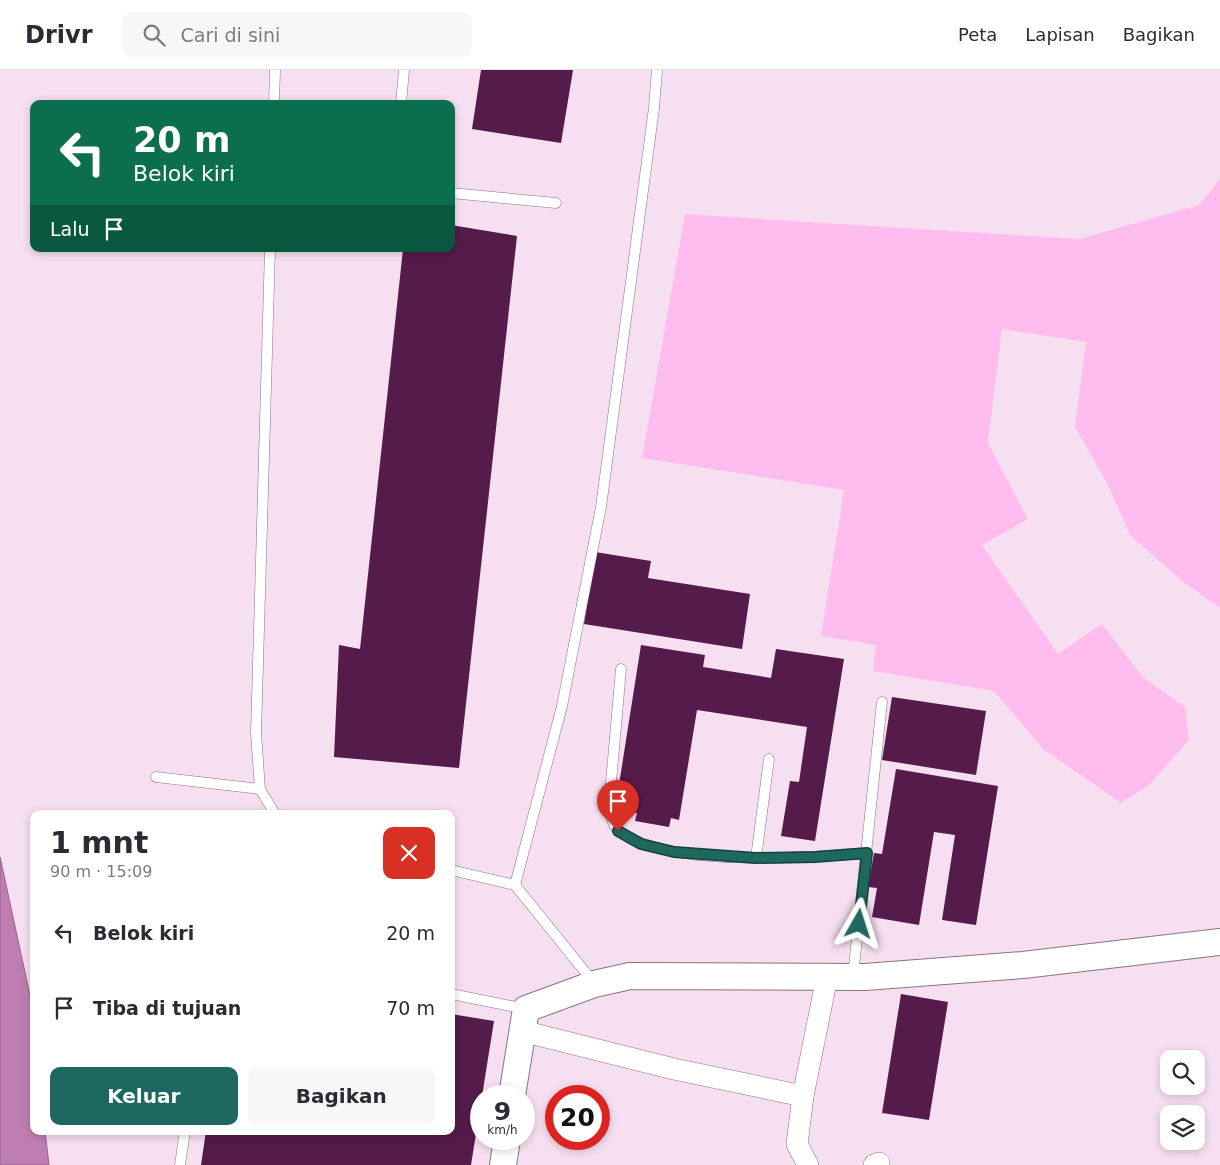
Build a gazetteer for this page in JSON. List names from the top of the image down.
{
  "page": {
    "header": "Drivr",
    "search": "Cari di sini",
    "nav": ["Peta", "Lapisan", "Bagikan"],
    "turn": ["20 m", "Belok kiri"],
    "then": "Lalu",
    "heading": ["1 mnt", "90 m · 15:09"],
    "list": [
      {
        "name": "Belok kiri",
        "value": "20 m"
      },
      {
        "name": "Tiba di tujuan",
        "value": "70 m"
      }
    ],
    "buttons": ["Keluar", "Bagikan"],
    "speed": "9 km/h",
    "limit": "20"
  }
}
